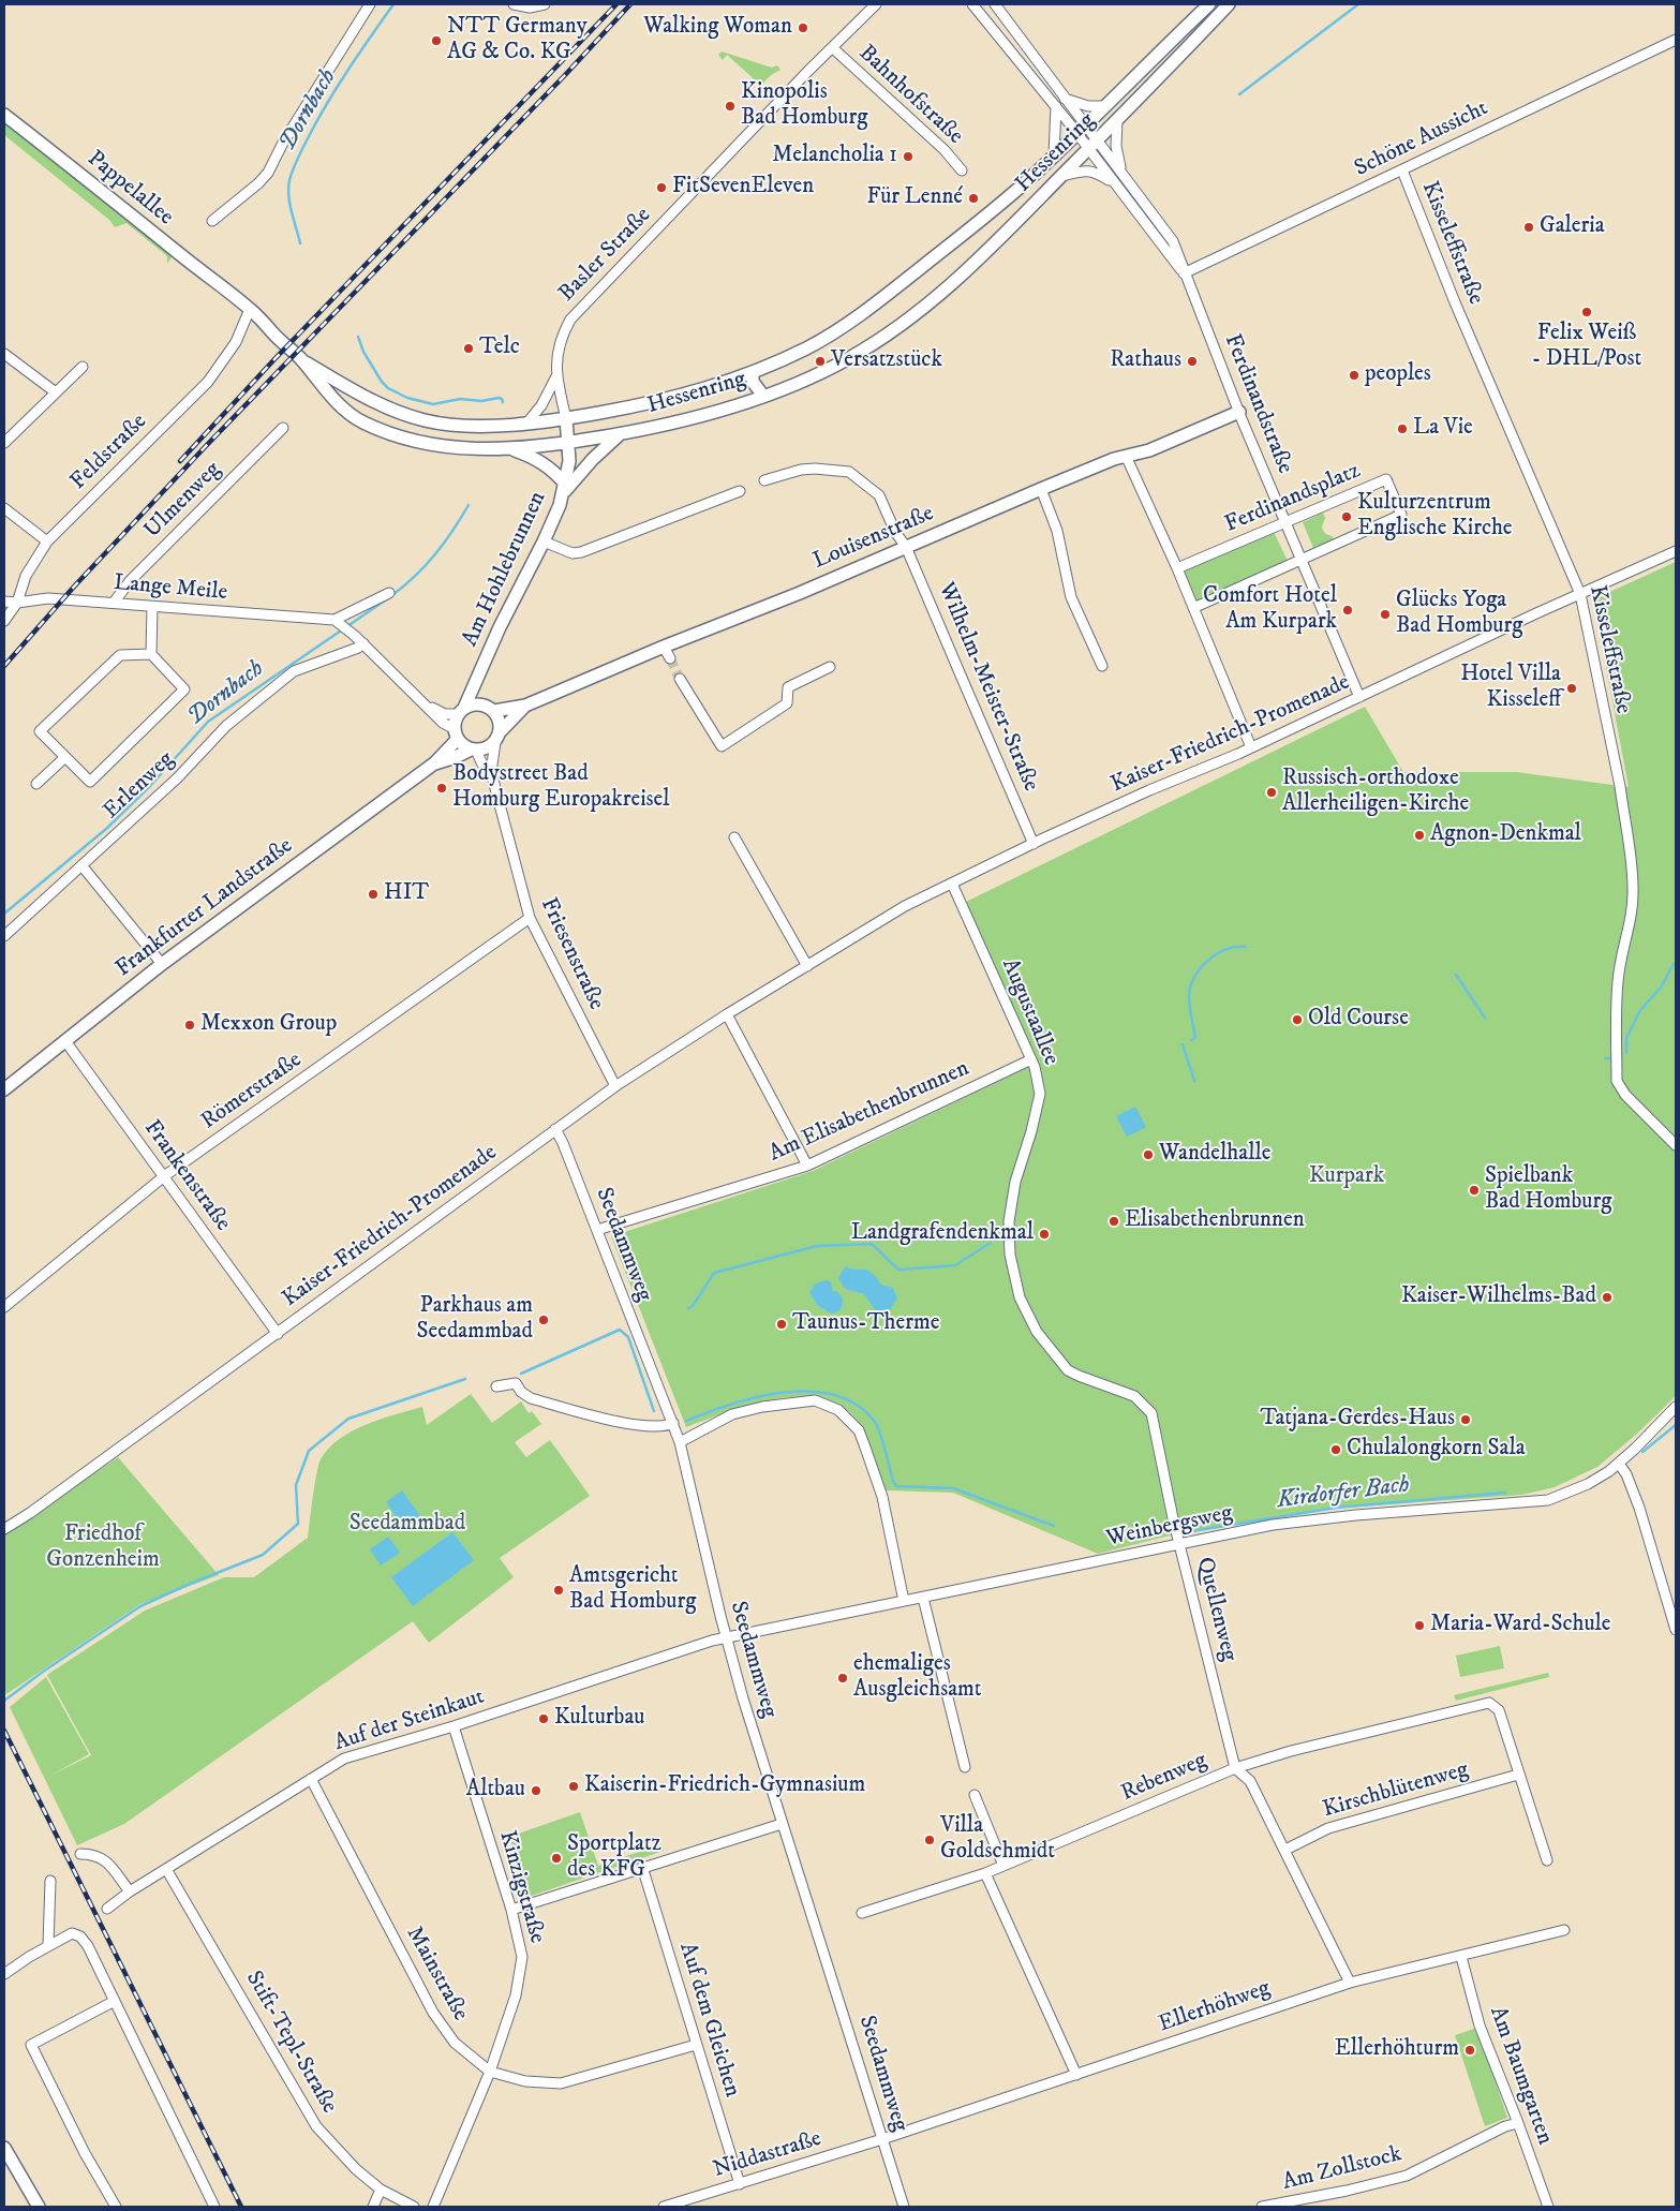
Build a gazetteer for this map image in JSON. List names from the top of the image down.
{
  "streets": {
    "street": [
      "Bahnhofstraße",
      "Schöne Aussicht",
      "Hessenring",
      "Pappelallee",
      "Kisseleffstraße",
      "Basler Straße",
      "Ferdinandstraße",
      "Feldstraße",
      "Ferdinandsplatz",
      "Ulmenweg",
      "Louisenstraße",
      "Am Hohlebrunnen",
      "Lange Meile",
      "Wilhelm-Meister-Straße",
      "Kaiser-Friedrich-Promenade",
      "Erlenweg",
      "Frankfurter Landstraße",
      "Friesenstraße",
      "Augustaallee",
      "Römerstraße",
      "Am Elisabethenbrunnen",
      "Frankenstraße",
      "Seedammweg",
      "Weinbergsweg",
      "Quellenweg",
      "Auf der Steinkaut",
      "Rebenweg",
      "Kirschblütenweg",
      "Kinzigstraße",
      "Mainstraße",
      "Ellerhöhweg",
      "Auf dem Gleichen",
      "Stift-Tepl-Straße",
      "Am Baumgarten",
      "Niddastraße",
      "Am Zollstock"
    ]
  },
  "crossings": [
    ["Bahnhofstraße", "Basler Straße"],
    ["Schöne Aussicht", "Kisseleffstraße"],
    ["Schöne Aussicht", "Ferdinandstraße"],
    ["Hessenring", "Pappelallee"],
    ["Hessenring", "Basler Straße"],
    ["Hessenring", "Am Hohlebrunnen"],
    ["Pappelallee", "Feldstraße"],
    ["Kisseleffstraße", "Kaiser-Friedrich-Promenade"],
    ["Basler Straße", "Am Hohlebrunnen"],
    ["Ferdinandstraße", "Ferdinandsplatz"],
    ["Ferdinandstraße", "Louisenstraße"],
    ["Ferdinandstraße", "Kaiser-Friedrich-Promenade"],
    ["Feldstraße", "Lange Meile"],
    ["Ulmenweg", "Lange Meile"],
    ["Louisenstraße", "Am Hohlebrunnen"],
    ["Louisenstraße", "Wilhelm-Meister-Straße"],
    ["Louisenstraße", "Frankfurter Landstraße"],
    ["Louisenstraße", "Friesenstraße"],
    ["Am Hohlebrunnen", "Frankfurter Landstraße"],
    ["Am Hohlebrunnen", "Friesenstraße"],
    ["Wilhelm-Meister-Straße", "Kaiser-Friedrich-Promenade"],
    ["Kaiser-Friedrich-Promenade", "Friesenstraße"],
    ["Kaiser-Friedrich-Promenade", "Augustaallee"],
    ["Kaiser-Friedrich-Promenade", "Frankenstraße"],
    ["Kaiser-Friedrich-Promenade", "Seedammweg"],
    ["Frankfurter Landstraße", "Friesenstraße"],
    ["Frankfurter Landstraße", "Frankenstraße"],
    ["Friesenstraße", "Römerstraße"],
    ["Augustaallee", "Am Elisabethenbrunnen"],
    ["Augustaallee", "Quellenweg"],
    ["Römerstraße", "Frankenstraße"],
    ["Am Elisabethenbrunnen", "Seedammweg"],
    ["Seedammweg", "Weinbergsweg"],
    ["Seedammweg", "Auf der Steinkaut"],
    ["Seedammweg", "Ellerhöhweg"],
    ["Seedammweg", "Niddastraße"],
    ["Weinbergsweg", "Quellenweg"],
    ["Weinbergsweg", "Auf der Steinkaut"],
    ["Quellenweg", "Rebenweg"],
    ["Quellenweg", "Kirschblütenweg"],
    ["Quellenweg", "Ellerhöhweg"],
    ["Auf der Steinkaut", "Kinzigstraße"],
    ["Auf der Steinkaut", "Mainstraße"],
    ["Auf der Steinkaut", "Stift-Tepl-Straße"],
    ["Rebenweg", "Kirschblütenweg"],
    ["Kinzigstraße", "Mainstraße"],
    ["Mainstraße", "Auf dem Gleichen"],
    ["Ellerhöhweg", "Am Baumgarten"],
    ["Ellerhöhweg", "Niddastraße"],
    ["Auf dem Gleichen", "Niddastraße"],
    ["Am Baumgarten", "Am Zollstock"]
  ],
  "water": ["Dornbach", "Kirdorfer Bach"],
  "parks": ["Kurpark", "Seedammbad", "Friedhof Gonzenheim"],
  "places": [
    "Walking Woman",
    "NTT Germany AG & Co. KG",
    "Kinopolis Bad Homburg",
    "Melancholia 1",
    "FitSevenEleven",
    "Für Lenné",
    "Galeria",
    "Felix Weiß - DHL/Post",
    "Telc",
    "Versatzstück",
    "Rathaus",
    "peoples",
    "La Vie",
    "Kulturzentrum Englische Kirche",
    "Comfort Hotel Am Kurpark",
    "Glücks Yoga Bad Homburg",
    "Hotel Villa Kisseleff",
    "Bodystreet Bad Homburg Europakreisel",
    "Russisch-orthodoxe Allerheiligen-Kirche",
    "Agnon-Denkmal",
    "HIT",
    "Old Course",
    "Mexxon Group",
    "Wandelhalle",
    "Spielbank Bad Homburg",
    "Elisabethenbrunnen",
    "Landgrafendenkmal",
    "Kaiser-Wilhelms-Bad",
    "Parkhaus am Seedammbad",
    "Taunus-Therme",
    "Tatjana-Gerdes-Haus",
    "Chulalongkorn Sala",
    "Amtsgericht Bad Homburg",
    "Maria-Ward-Schule",
    "ehemaliges Ausgleichsamt",
    "Kulturbau",
    "Kaiserin-Friedrich-Gymnasium",
    "Altbau",
    "Villa Goldschmidt",
    "Sportplatz des KFG",
    "Ellerhöhturm"
  ]
}
